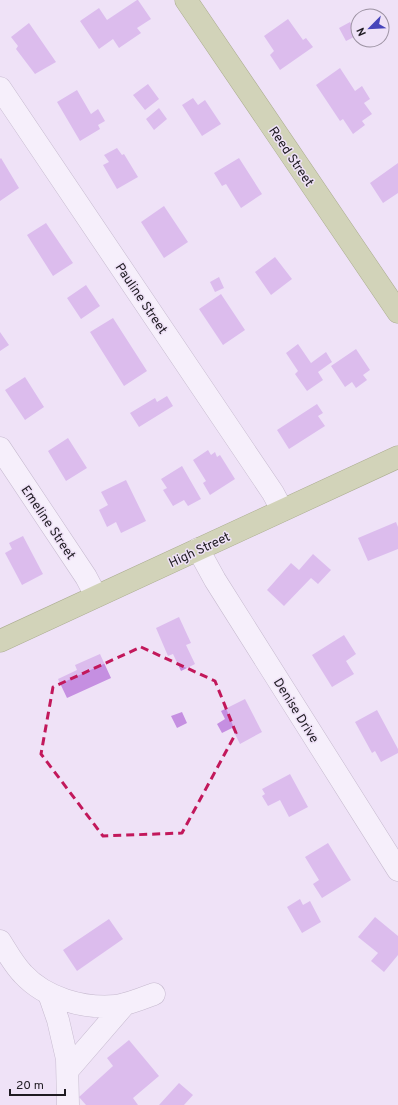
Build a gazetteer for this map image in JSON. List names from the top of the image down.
{
  "streets": {
    "main road": ["Reed Street", "High Street"],
    "street": ["Pauline Street", "Emeline Street", "Denise Drive"]
  },
  "crossings": [
    ["Pauline Street", "High Street"],
    ["Emeline Street", "High Street"],
    ["High Street", "Denise Drive"]
  ],
  "scale_bar": "20 m",
  "north": "bottom left"
}
